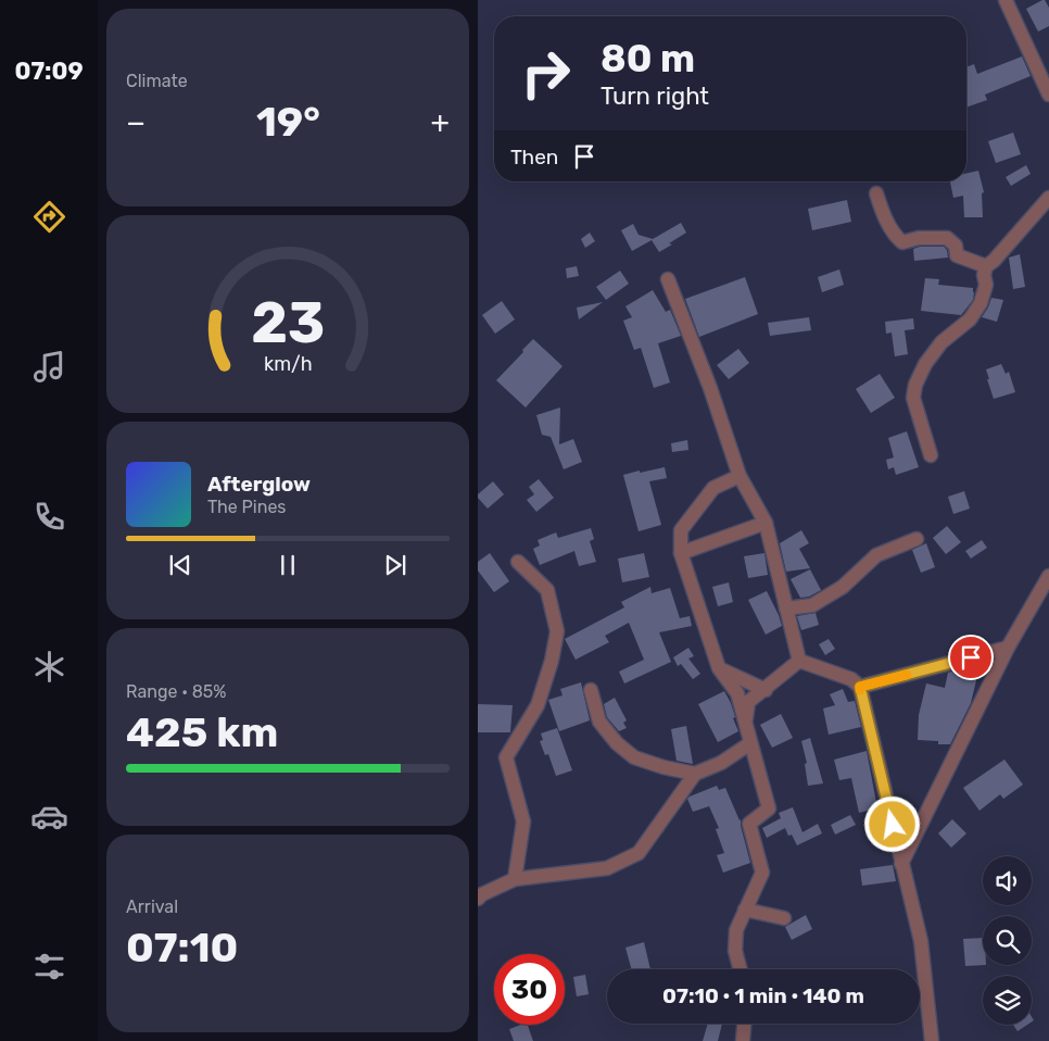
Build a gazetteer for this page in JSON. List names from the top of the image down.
{
  "page": {
    "tabs": "07:09",
    "tile": [
      "Climate",
      ["Range · 85%", "425 km"],
      ["Arrival", "07:10"]
    ],
    "turn": ["80 m", "Turn right"],
    "heat": ["−", "19°", "+"],
    "then": "Then",
    "song": ["Afterglow", "The Pines"],
    "limit": "30",
    "trip": "07:10 · 1 min · 140 m",
    "gauge": ["23", "km/h"]
  }
}
